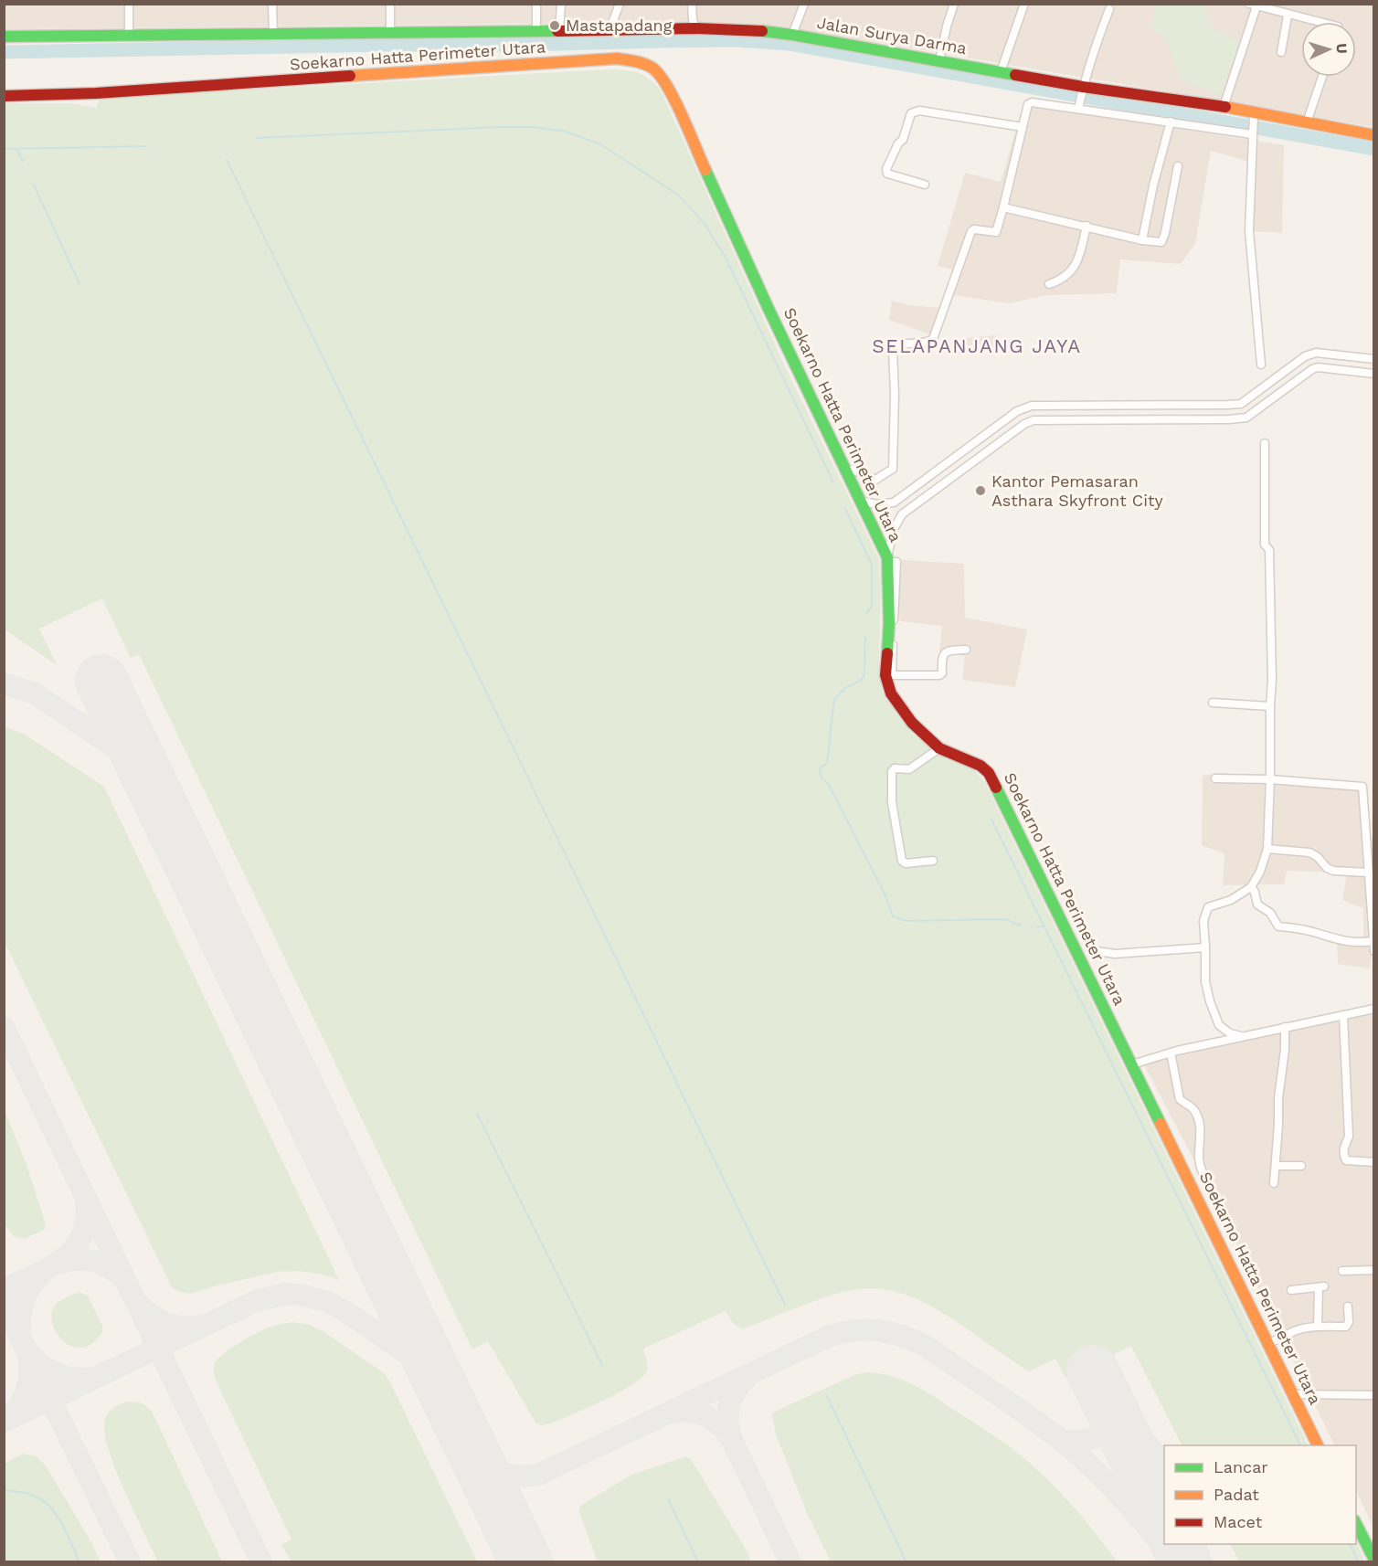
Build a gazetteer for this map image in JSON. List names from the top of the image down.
{
  "streets": {
    "main road": ["Jalan Surya Darma", "Soekarno Hatta Perimeter Utara"]
  },
  "districts": ["SELAPANJANG JAYA"],
  "places": ["Mastapadang", "Kantor Pemasaran Asthara Skyfront City"],
  "legend": ["Lancar", "Padat", "Macet"],
  "north": "right"
}
